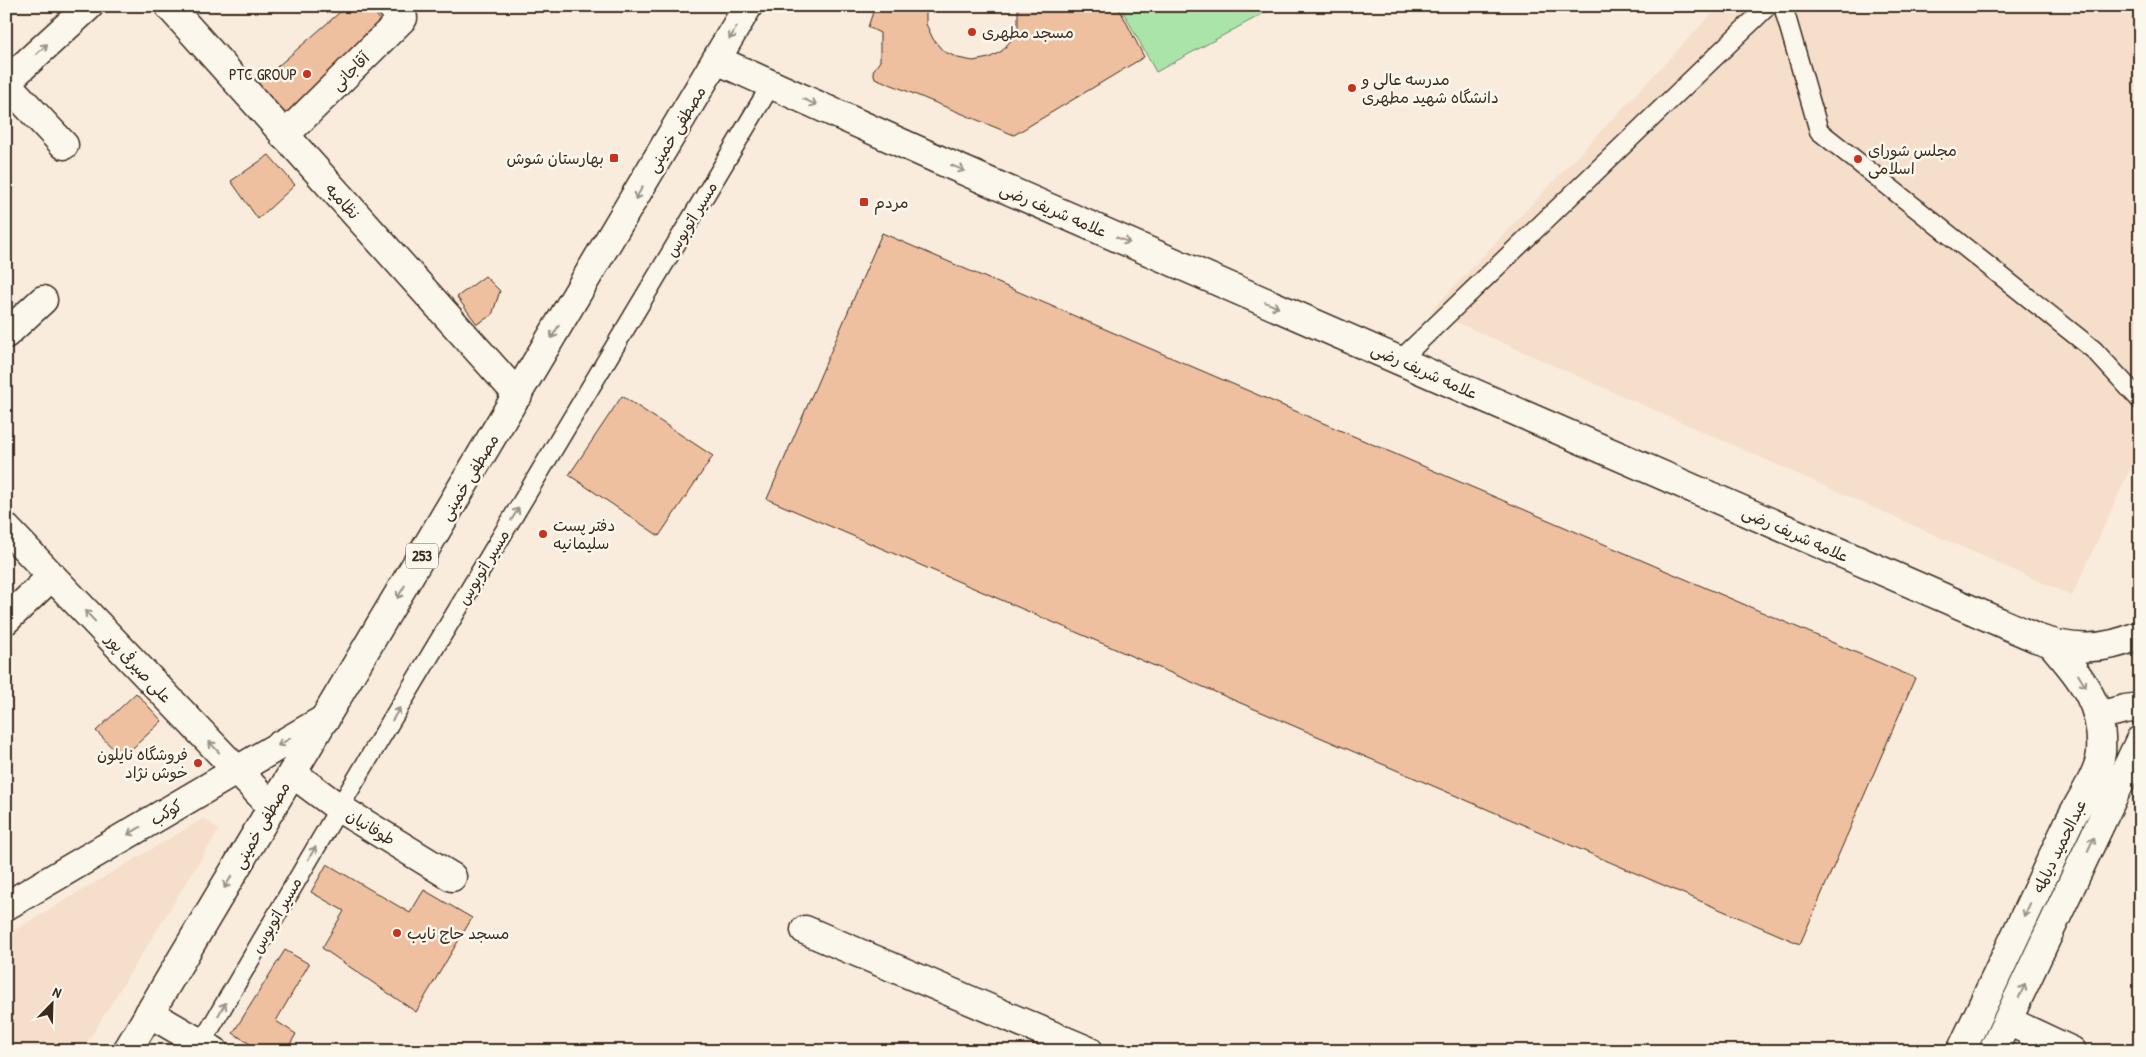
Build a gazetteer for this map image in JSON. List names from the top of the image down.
{
  "streets": {
    "main road": [
      "آقاجانی",
      "مصطفی خمینی",
      "نظامیه",
      "علامه شریف رضی",
      "253",
      "علی صیرفی پور",
      "کوکب",
      "طوفانیان",
      "عبدالحمید دیالمه"
    ],
    "lane": ["مسیر اتوبوس"]
  },
  "crossings": [
    ["آقاجانی", "نظامیه"],
    ["مصطفی خمینی", "نظامیه"],
    ["مصطفی خمینی", "علامه شریف رضی"],
    ["مصطفی خمینی", "علی صیرفی پور"],
    ["مصطفی خمینی", "کوکب"],
    ["مصطفی خمینی", "طوفانیان"],
    ["علامه شریف رضی", "مسیر اتوبوس"],
    ["علامه شریف رضی", "عبدالحمید دیالمه"],
    ["مسیر اتوبوس", "طوفانیان"],
    ["علی صیرفی پور", "کوکب"]
  ],
  "one_way": [
    "مصطفی خمینی",
    "علامه شریف رضی",
    "مسیر اتوبوس",
    "علی صیرفی پور",
    "کوکب"
  ],
  "places": {
    "other": [
      "مسجد مطهری",
      "PTC GROUP",
      "مدرسه عالی و دانشگاه شهید مطهری",
      "مجلس شورای اسلامی",
      "دفتر پست سلیمانیه",
      "فروشگاه نایلون خوش نژاد",
      "مسجد حاج نایب"
    ],
    "transit": ["بهارستان شوش", "مردم"]
  },
  "north": "top right"
}
